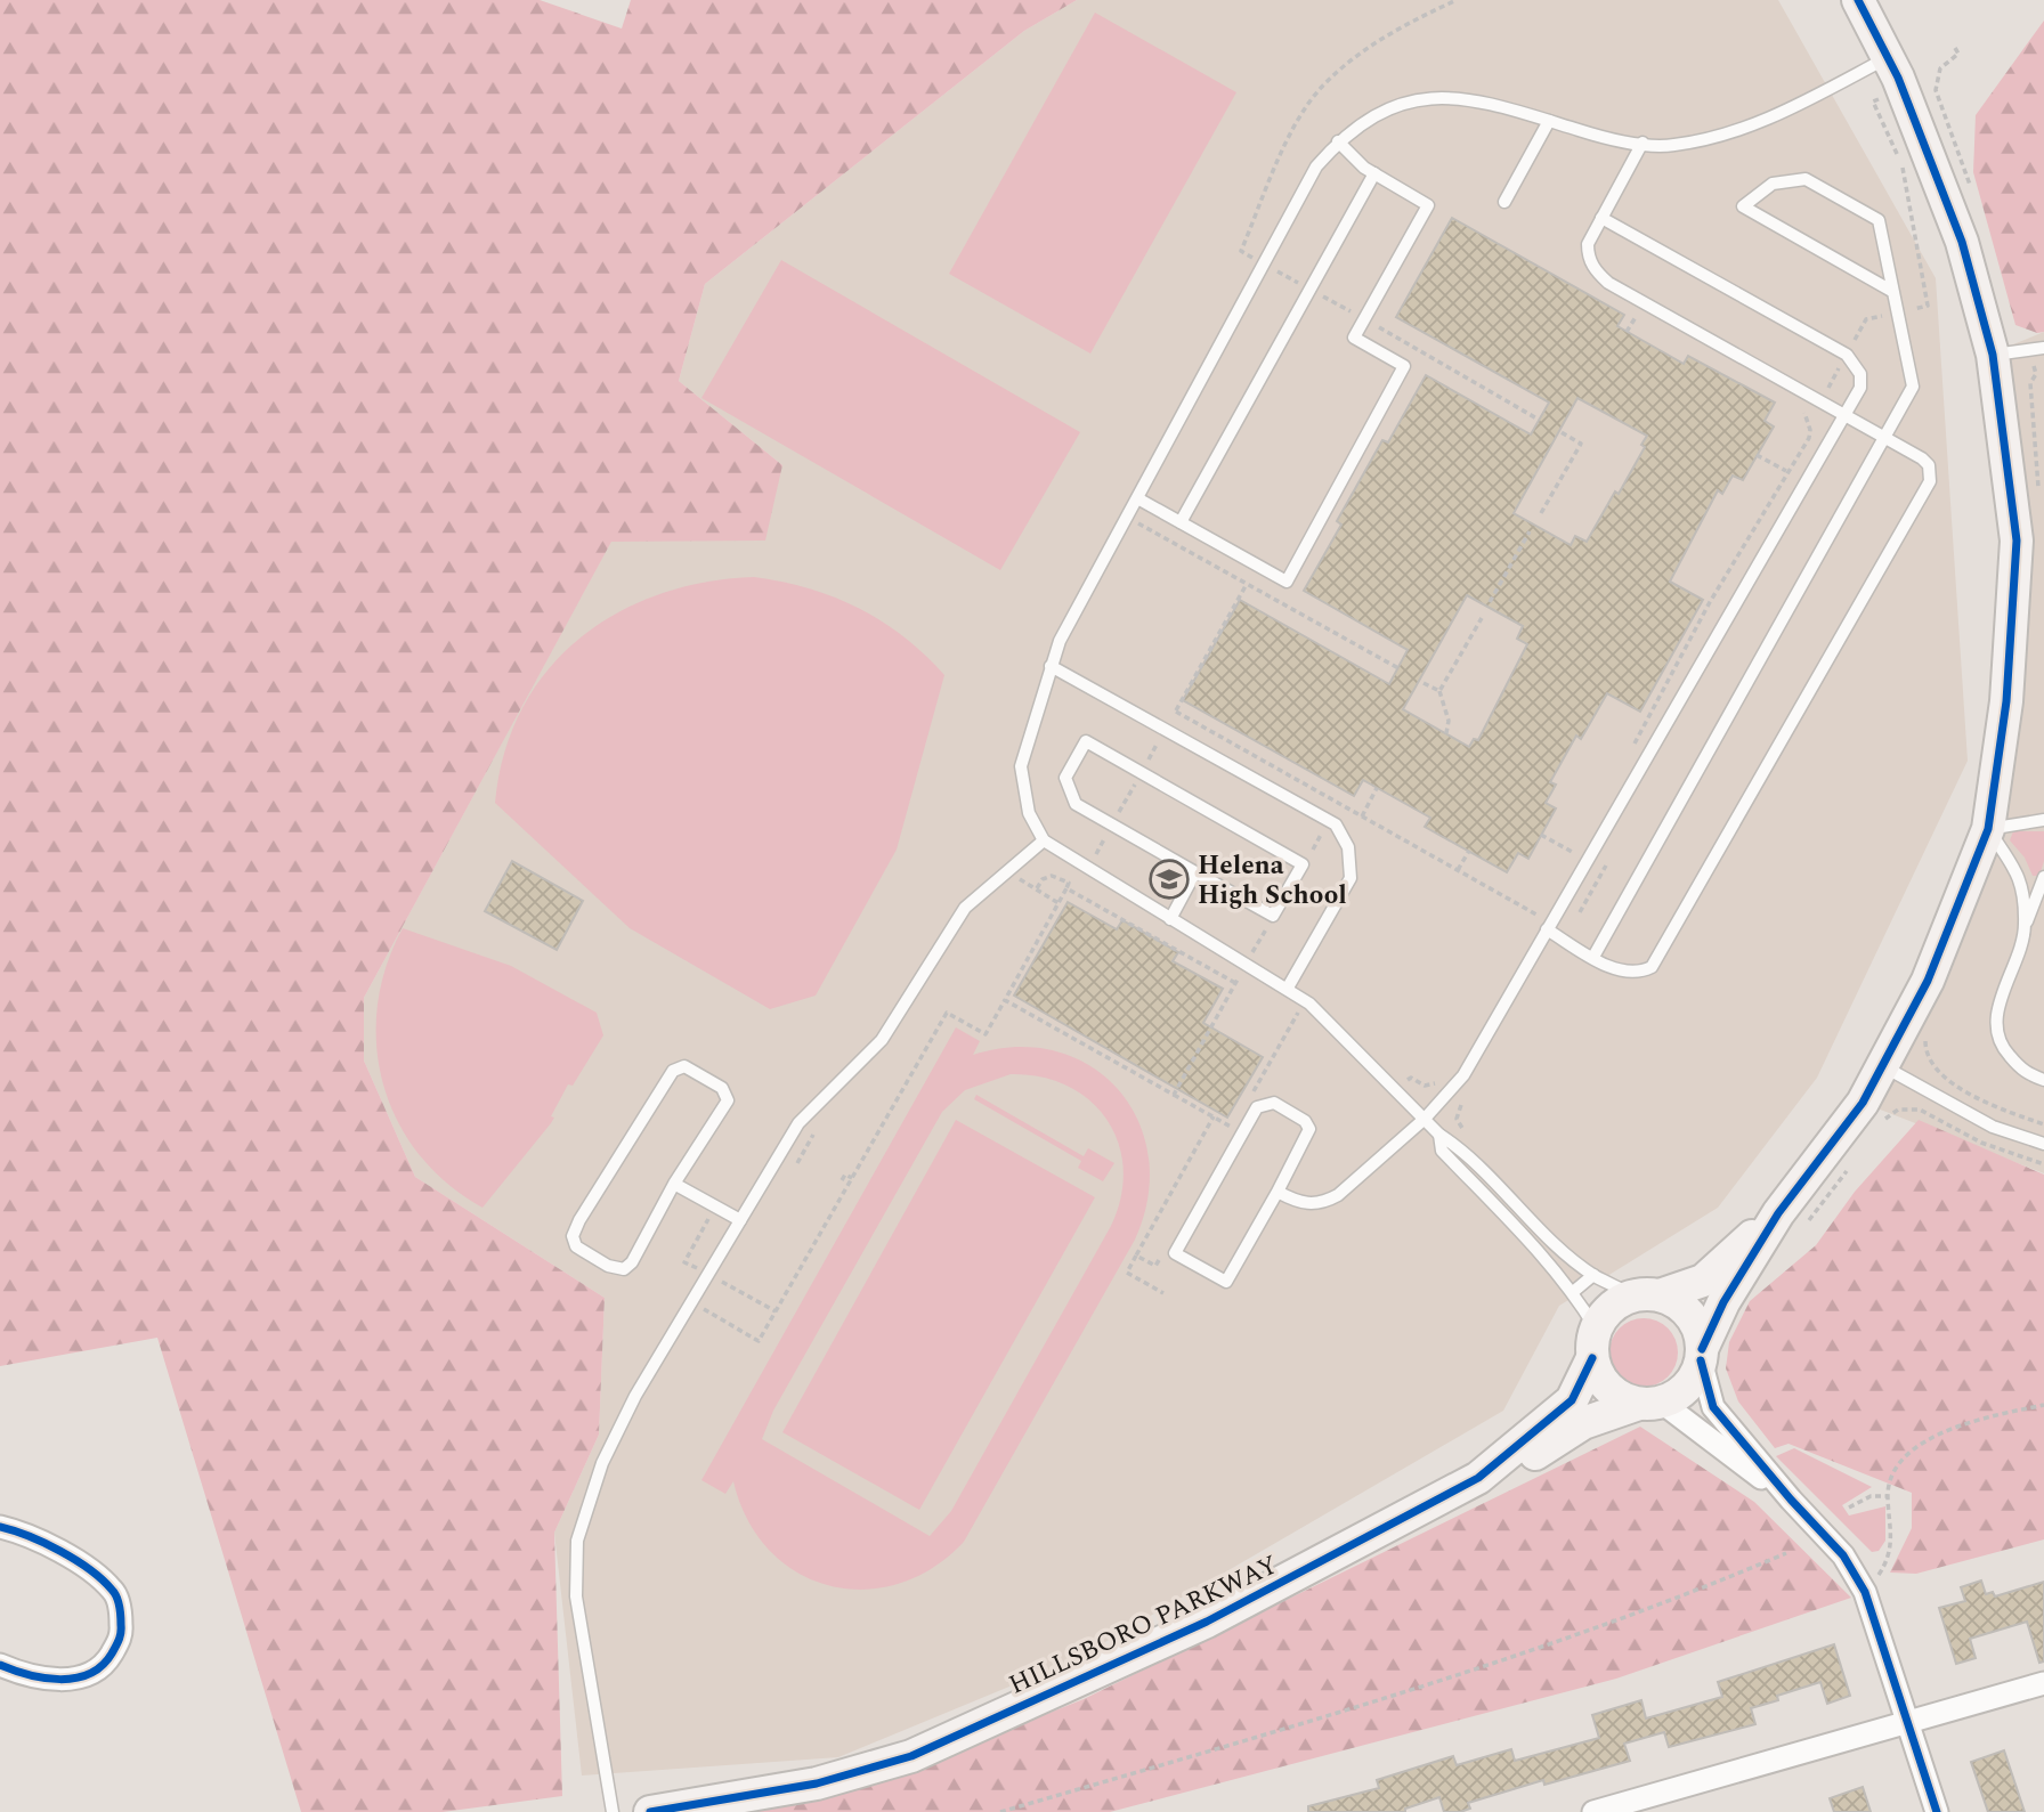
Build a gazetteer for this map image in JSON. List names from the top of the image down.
{
  "streets": {
    "street": ["HILLSBORO PARKWAY"]
  },
  "places": {
    "school or university": ["Helena High School"]
  }
}
